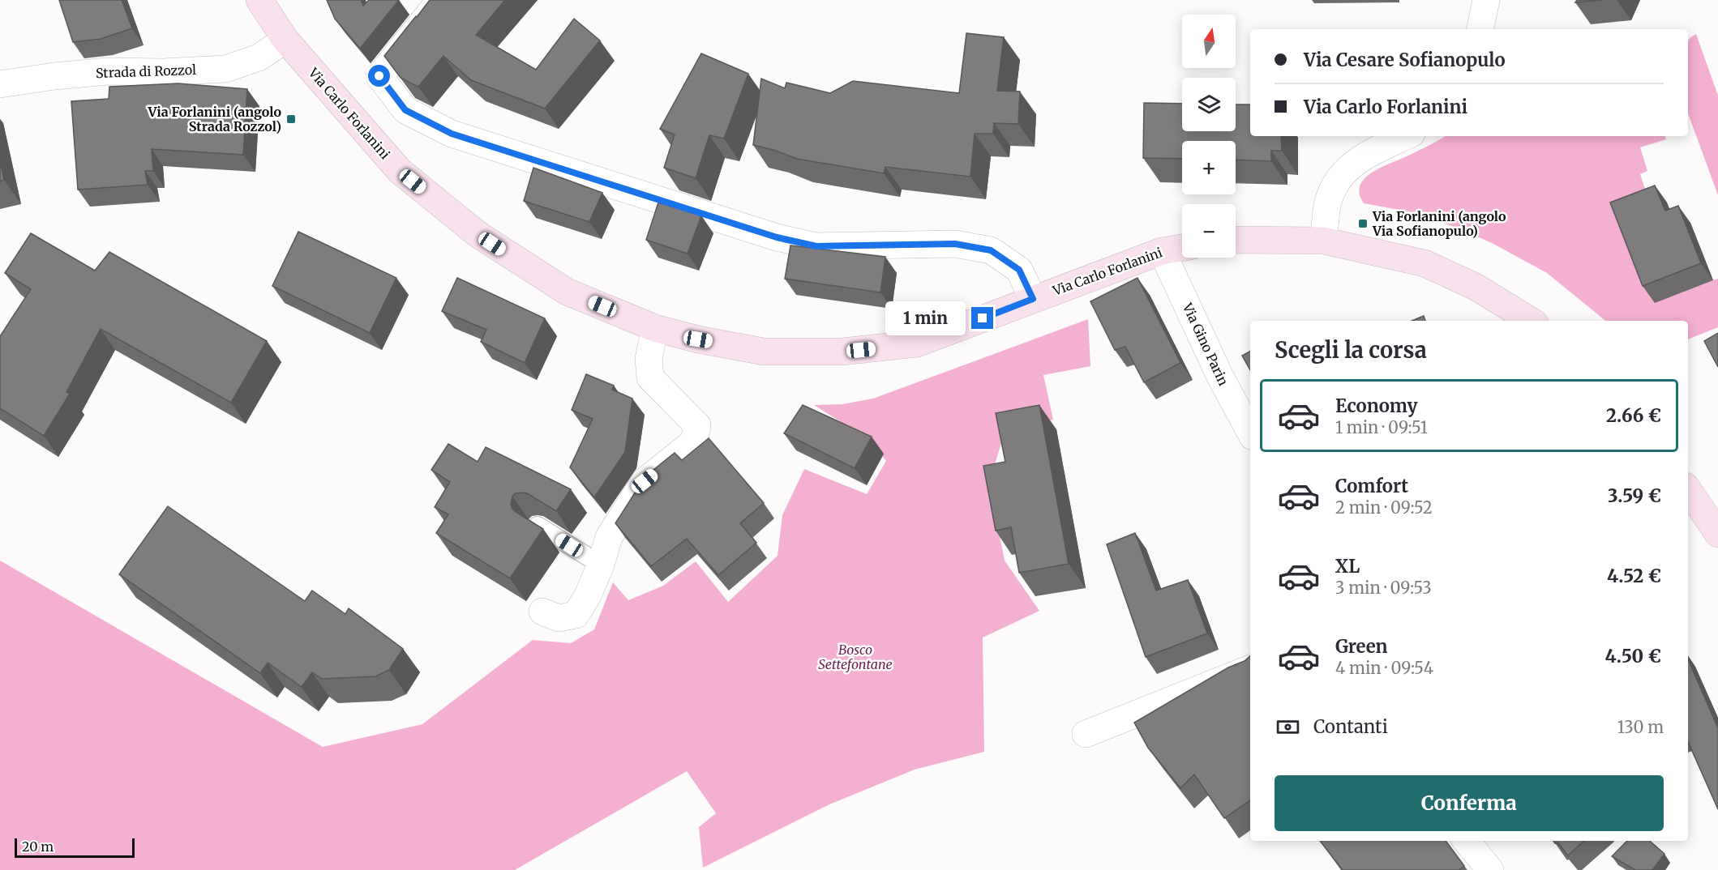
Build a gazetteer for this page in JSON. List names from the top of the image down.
{
  "streets": {
    "main road": ["Via Carlo Forlanini"],
    "street": ["Strada di Rozzol", "Via Gino Parin"]
  },
  "crossings": [
    ["Strada di Rozzol", "Via Carlo Forlanini"],
    ["Via Carlo Forlanini", "Via Gino Parin"]
  ],
  "parks": ["Bosco Settefontane"],
  "places": {
    "transit": ["Via Forlanini (angolo Strada Rozzol)", "Via Forlanini (angolo Via Sofianopulo)"]
  },
  "scale_bar": "20 m",
  "north": "top",
  "page": {
    "map_buttons": ["+", "−"],
    "banner": ["Via Cesare Sofianopulo", "Via Carlo Forlanini"],
    "bubble": "1 min",
    "heading": "Scegli la corsa",
    "list": [
      {
        "name": "Economy",
        "note": "1 min · 09:51",
        "value": "2.66 €"
      },
      {
        "name": "Comfort",
        "note": "2 min · 09:52",
        "value": "3.59 €"
      },
      {
        "name": "XL",
        "note": "3 min · 09:53",
        "value": "4.52 €"
      },
      {
        "name": "Green",
        "note": "4 min · 09:54",
        "value": "4.50 €"
      }
    ],
    "pay": ["Contanti", "130 m"],
    "buttons": "Conferma",
    "scale": "20 m"
  }
}
